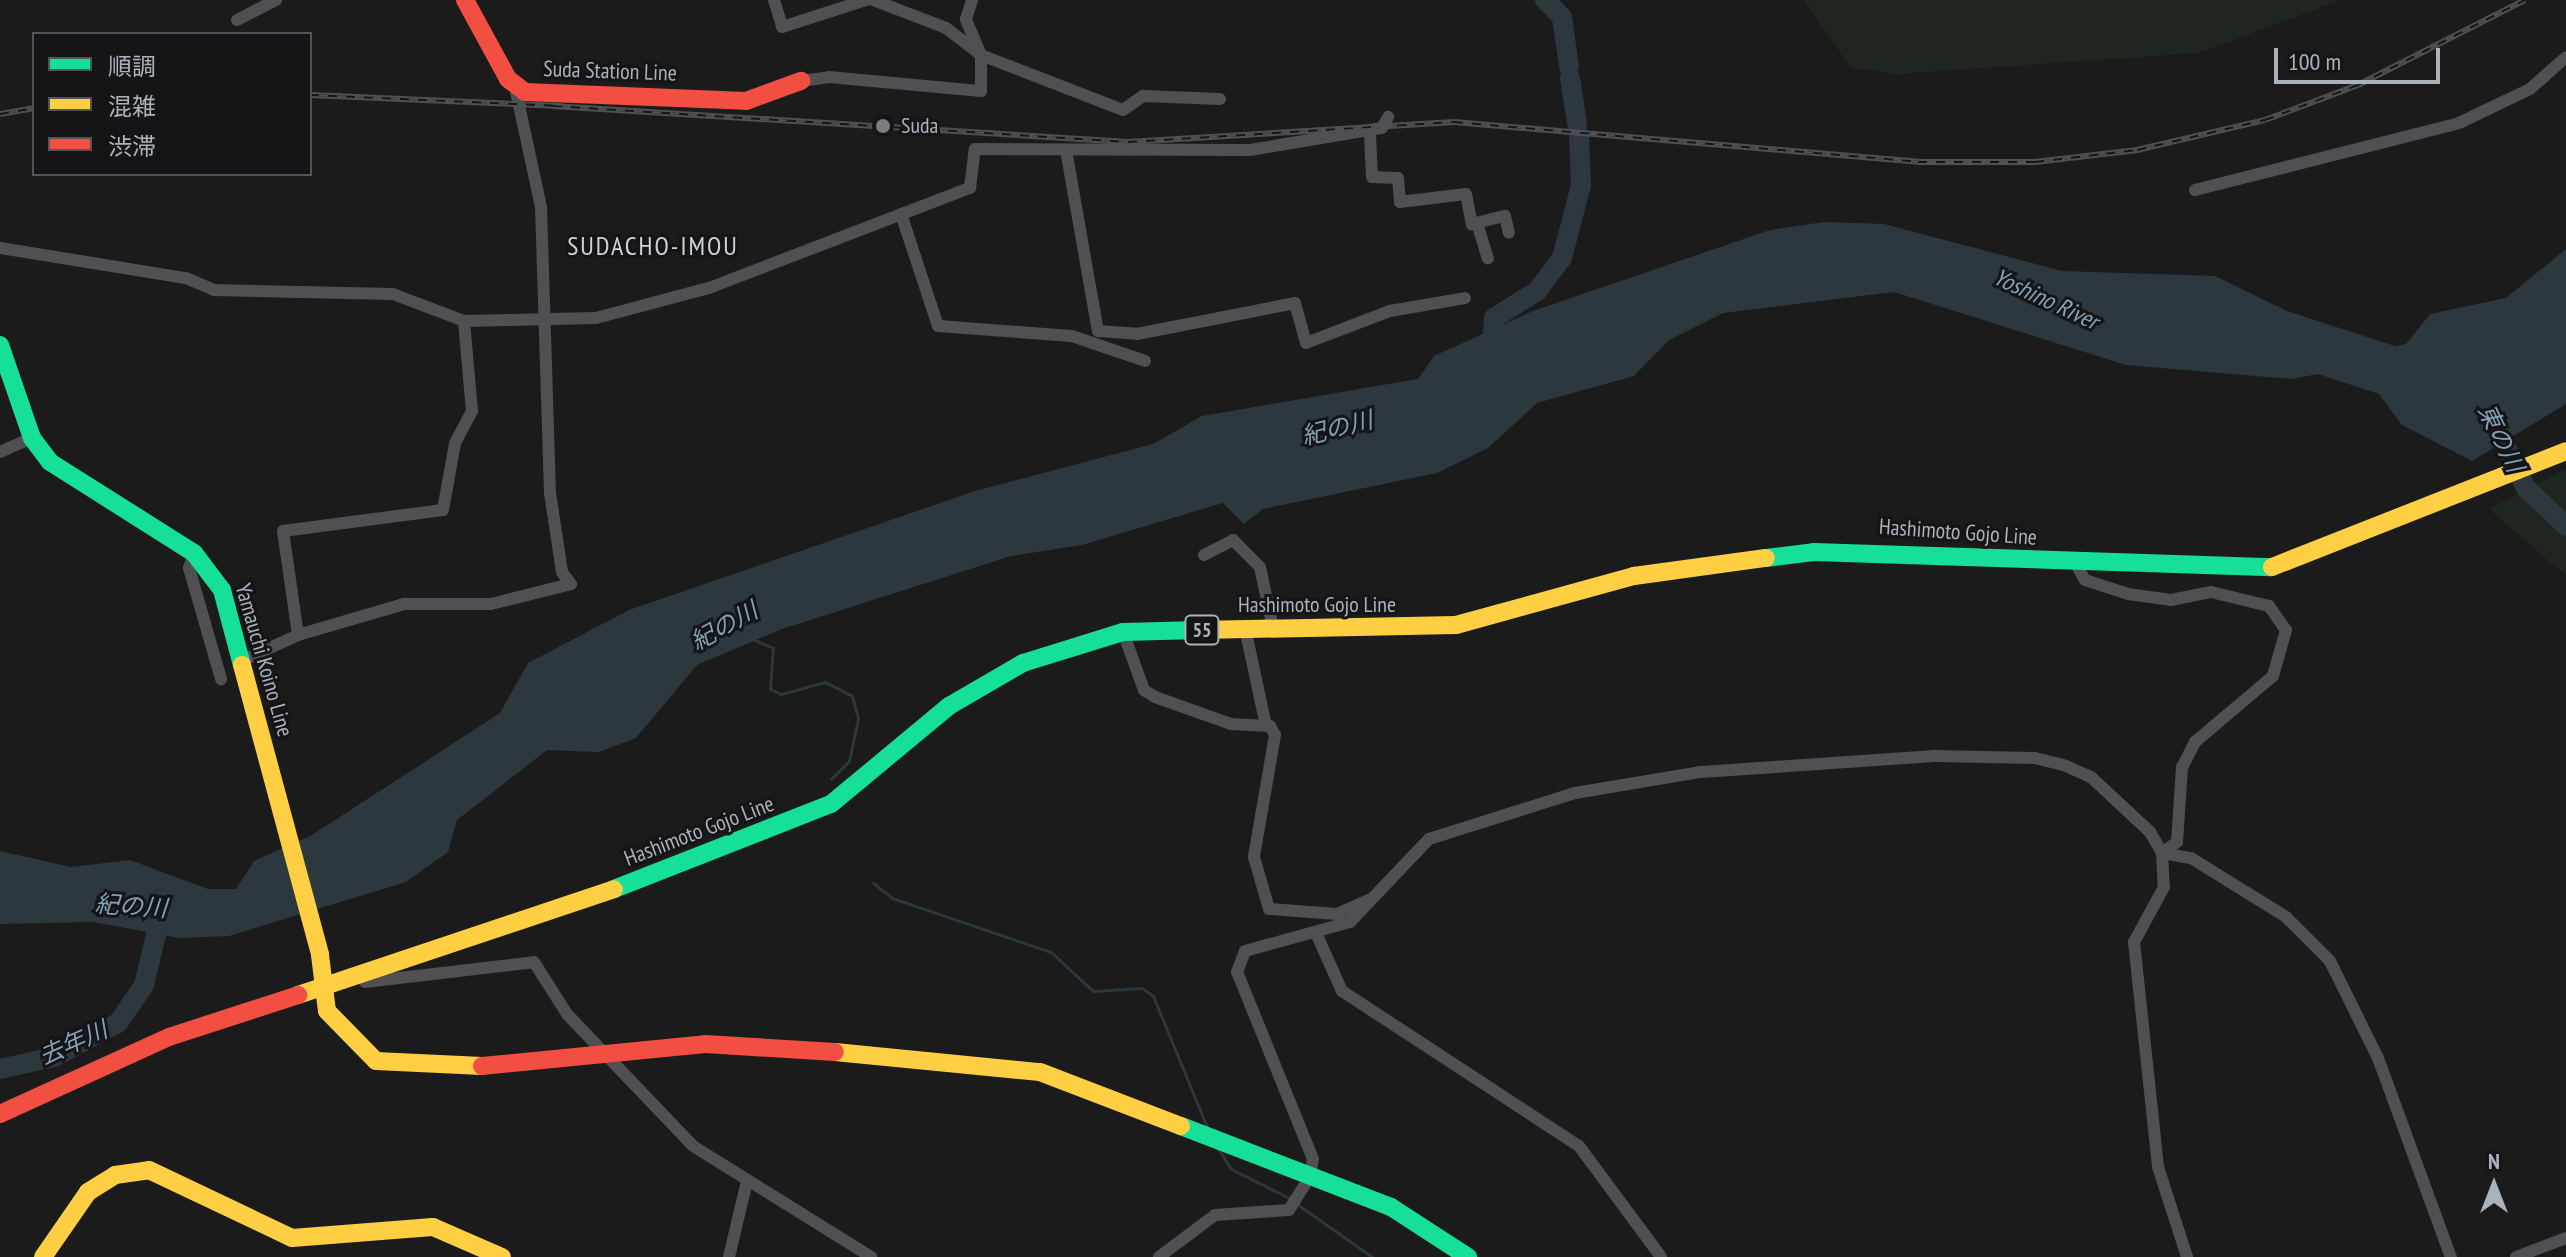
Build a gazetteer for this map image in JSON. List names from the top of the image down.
{
  "streets": {
    "main road": [
      "Suda Station Line",
      "Hashimoto Gojo Line",
      "55",
      "Yamauchi Koino Line"
    ]
  },
  "crossings": [
    ["Hashimoto Gojo Line", "Yamauchi Koino Line"]
  ],
  "districts": ["SUDACHO-IMOU"],
  "water": [
    "Yoshino River",
    "紀の川",
    "東の川",
    "去年川"
  ],
  "places": ["Suda"],
  "legend": ["順調", "混雑", "渋滞"],
  "scale_bar": "100 m",
  "north": "top"
}
